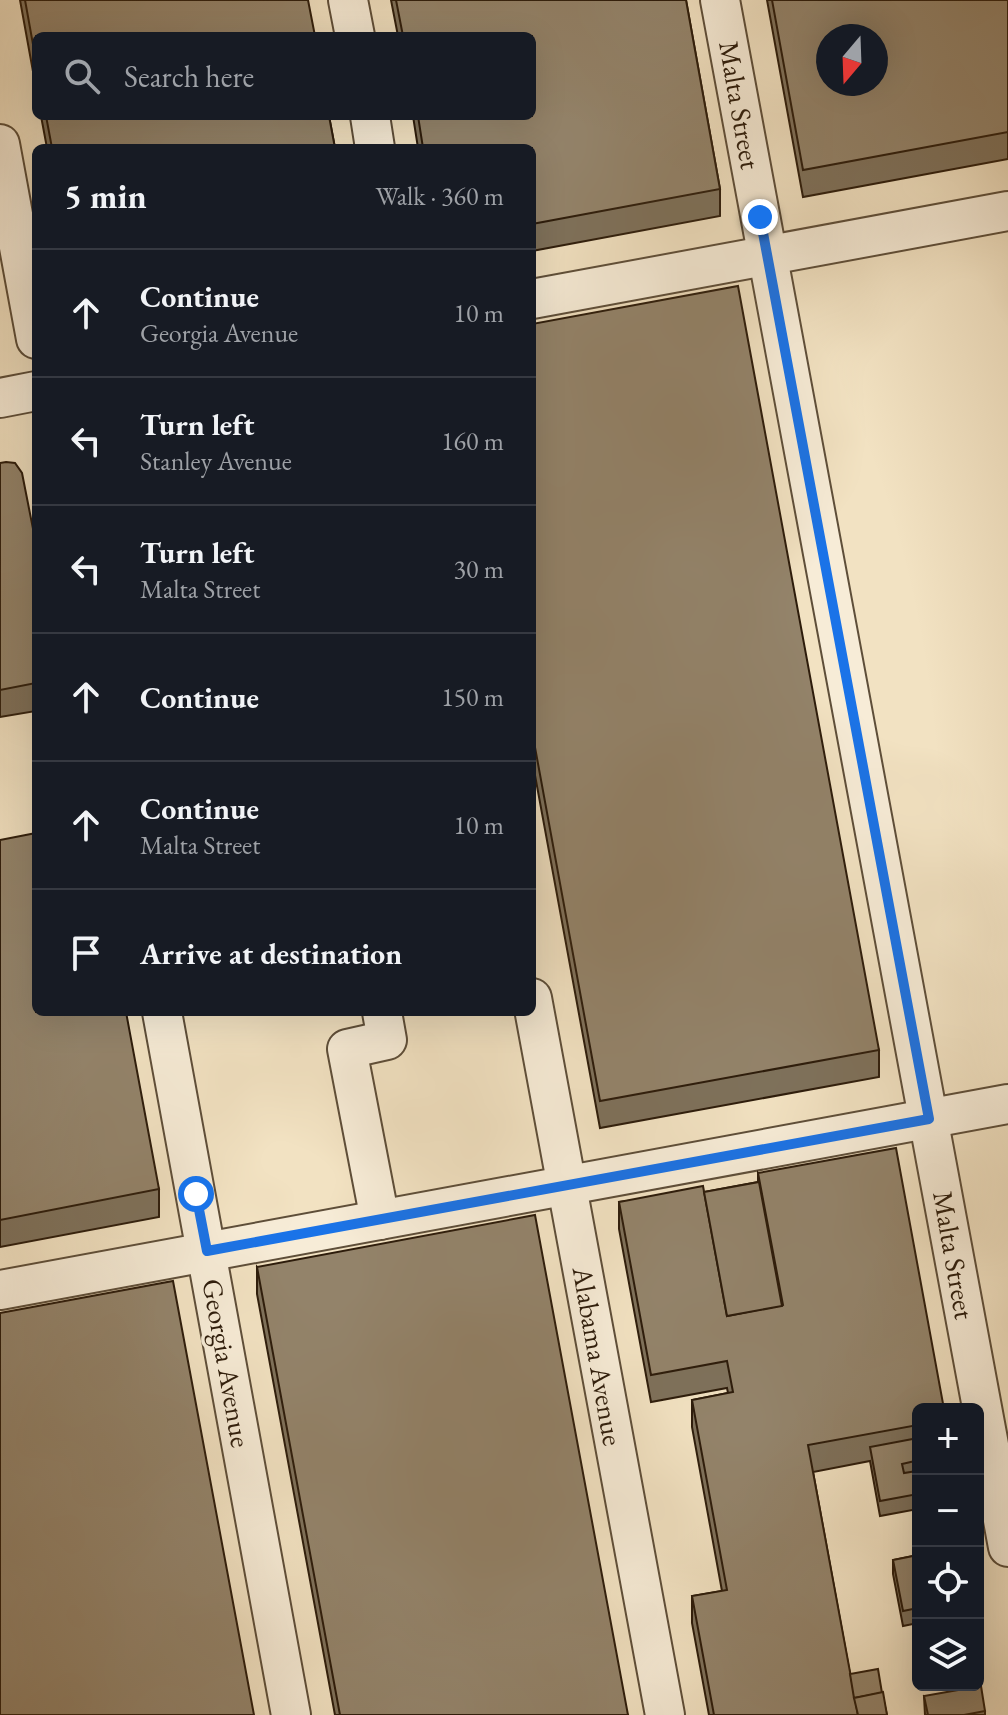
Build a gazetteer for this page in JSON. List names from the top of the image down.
{
  "streets": {
    "street": ["Malta Street", "Alabama Avenue", "Georgia Avenue"]
  },
  "north": "bottom",
  "page": {
    "search": "Search here",
    "heading": ["5 min", "Walk · 360 m"],
    "list": [
      ["Continue", "Georgia Avenue", "10 m"],
      ["Turn left", "Stanley Avenue", "160 m"],
      ["Turn left", "Malta Street", "30 m"],
      ["Continue", "150 m"],
      ["Continue", "Malta Street", "10 m"],
      "Arrive at destination"
    ],
    "map_buttons": ["+", "−"]
  }
}
